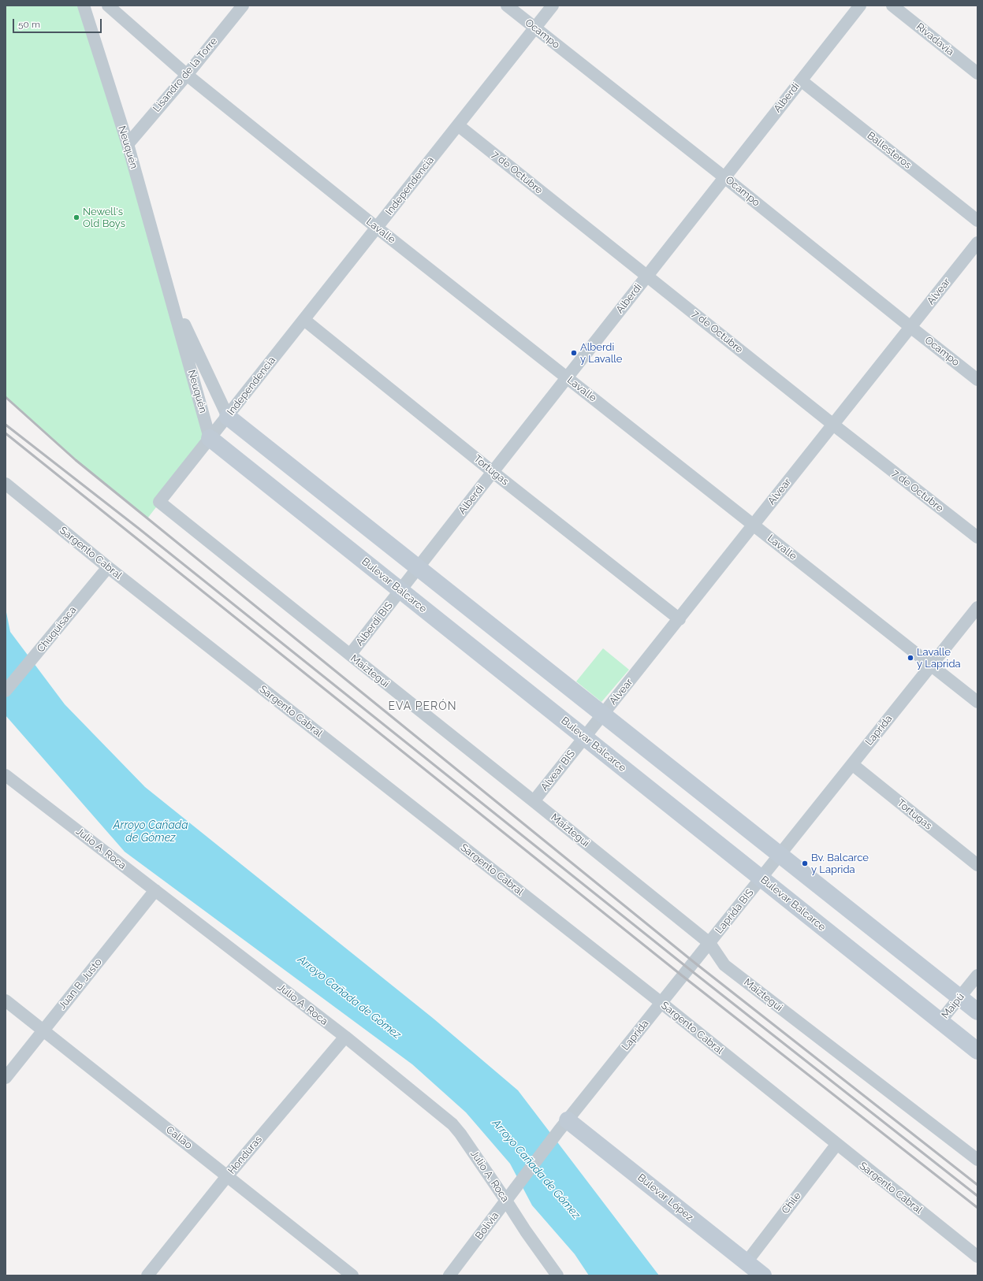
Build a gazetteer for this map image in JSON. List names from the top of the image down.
{
  "streets": {
    "main road": ["Bulevar Balcarce", "Bulevar López"],
    "street": [
      "Ocampo",
      "Rivadavia",
      "Lisandro de la Torre",
      "Alberdi",
      "Neuquén",
      "Ballesteros",
      "7 de Octubre",
      "Independencia",
      "Lavalle",
      "Alvear",
      "Tortugas",
      "Sargento Cabral",
      "Alberdi BIS",
      "Chuquisaca",
      "Maiztegui",
      "Laprida",
      "Alvear BIS",
      "Julio A. Roca",
      "Laprida BIS",
      "Juan B. Justo",
      "Maipú",
      "Callao",
      "Honduras",
      "Chile",
      "Bolivia"
    ]
  },
  "crossings": [
    ["Ocampo", "Alberdi"],
    ["Ocampo", "Independencia"],
    ["Ocampo", "Alvear"],
    ["Lisandro de la Torre", "Neuquén"],
    ["Lisandro de la Torre", "Lavalle"],
    ["Alberdi", "Ballesteros"],
    ["Alberdi", "7 de Octubre"],
    ["Alberdi", "Lavalle"],
    ["Alberdi", "Tortugas"],
    ["Alberdi", "Bulevar Balcarce"],
    ["Alberdi", "Alberdi BIS"],
    ["Neuquén", "Independencia"],
    ["Neuquén", "Bulevar Balcarce"],
    ["7 de Octubre", "Independencia"],
    ["7 de Octubre", "Alvear"],
    ["Independencia", "Lavalle"],
    ["Independencia", "Tortugas"],
    ["Independencia", "Bulevar Balcarce"],
    ["Independencia", "Maiztegui"],
    ["Lavalle", "Alvear"],
    ["Lavalle", "Laprida"],
    ["Alvear", "Tortugas"],
    ["Alvear", "Bulevar Balcarce"],
    ["Alvear", "Alvear BIS"],
    ["Tortugas", "Laprida"],
    ["Sargento Cabral", "Chuquisaca"],
    ["Sargento Cabral", "Laprida"],
    ["Sargento Cabral", "Chile"],
    ["Bulevar Balcarce", "Alberdi BIS"],
    ["Bulevar Balcarce", "Alvear BIS"],
    ["Bulevar Balcarce", "Laprida BIS"],
    ["Bulevar Balcarce", "Maipú"],
    ["Alberdi BIS", "Maiztegui"],
    ["Maiztegui", "Laprida"],
    ["Maiztegui", "Alvear BIS"],
    ["Maiztegui", "Laprida BIS"],
    ["Laprida", "Laprida BIS"],
    ["Laprida", "Bulevar López"],
    ["Laprida", "Bolivia"],
    ["Julio A. Roca", "Juan B. Justo"],
    ["Julio A. Roca", "Honduras"],
    ["Julio A. Roca", "Bolivia"],
    ["Juan B. Justo", "Callao"],
    ["Callao", "Honduras"],
    ["Bulevar López", "Chile"],
    ["Bulevar López", "Bolivia"]
  ],
  "districts": ["EVA PERÓN"],
  "water": ["Arroyo Cañada de Gómez"],
  "places": [
    "Newell's Old Boys",
    "Alberdi y Lavalle",
    "Lavalle y Laprida",
    "Bv. Balcarce y Laprida"
  ],
  "scale_bar": "50 m"
}
